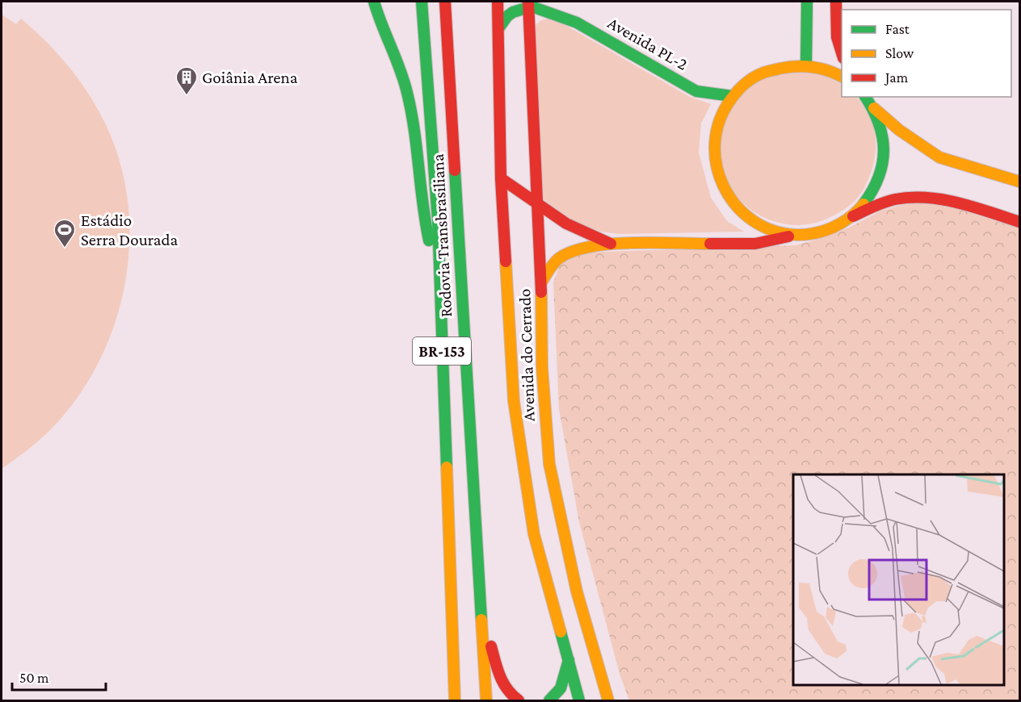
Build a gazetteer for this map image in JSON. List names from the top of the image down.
{
  "streets": {
    "main road": [
      "Avenida PL-2",
      "Rodovia Transbrasiliana",
      "BR-153",
      "Avenida do Cerrado"
    ]
  },
  "crossings": [
    ["Avenida PL-2", "Avenida do Cerrado"]
  ],
  "places": {
    "building": ["Goiânia Arena"],
    "sports": ["Estádio Serra Dourada"]
  },
  "legend": ["Fast", "Slow", "Jam"],
  "scale_bar": "50 m"
}
